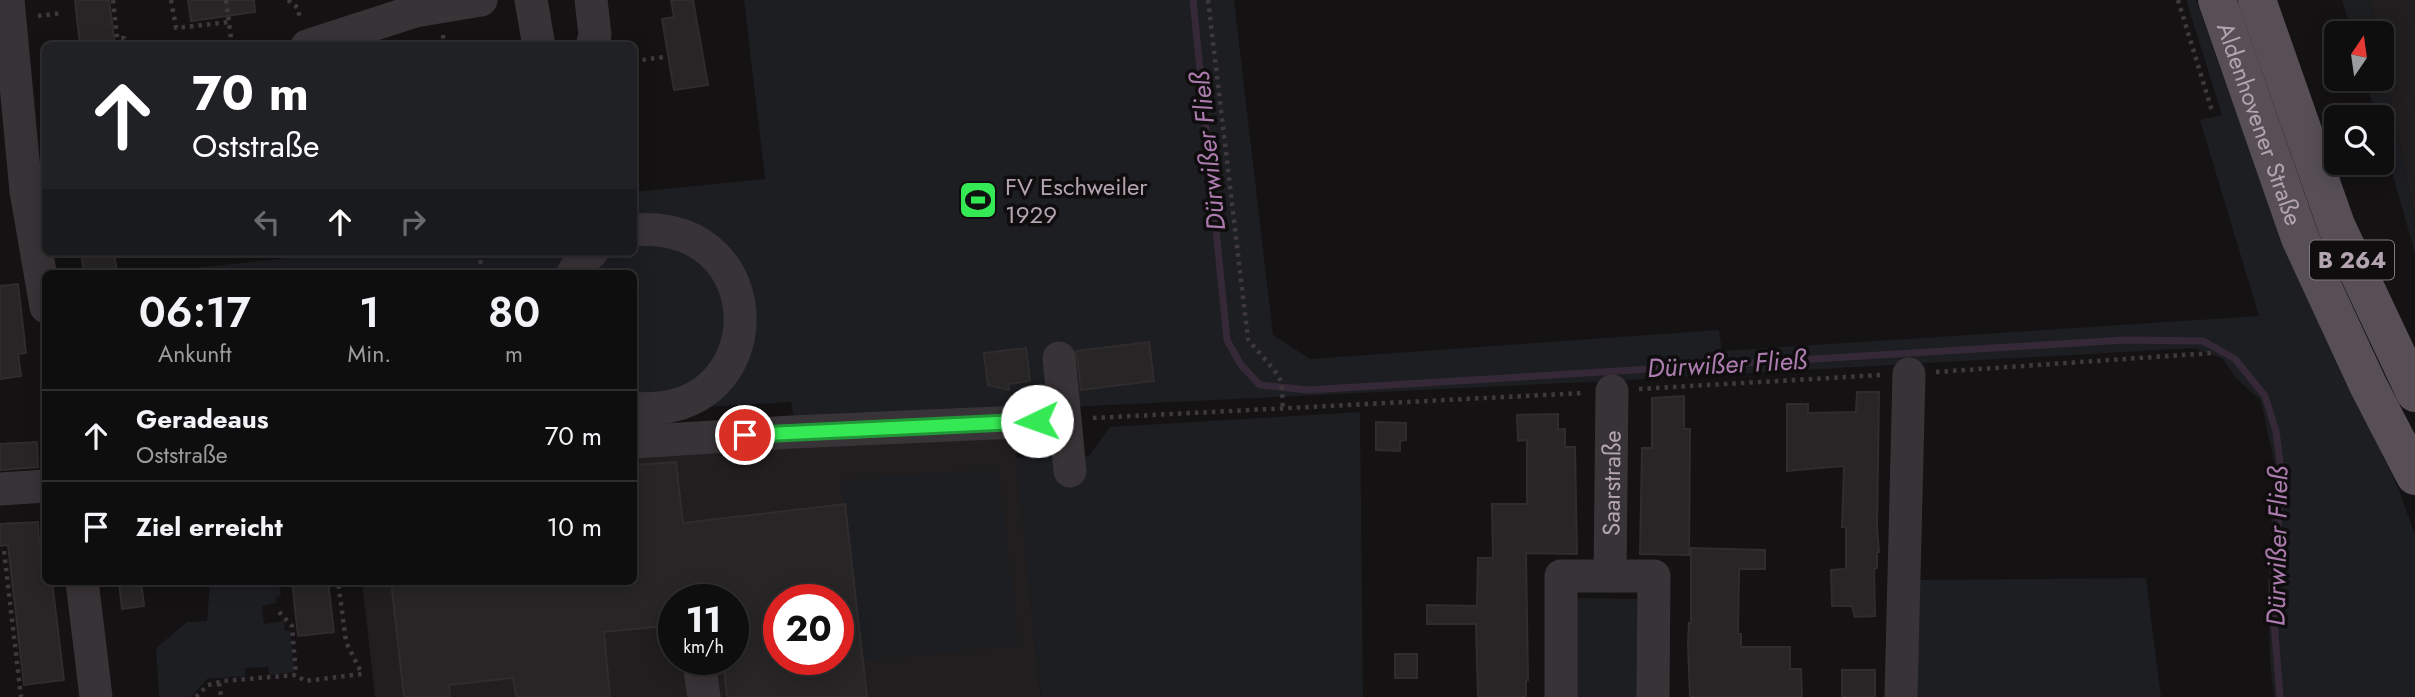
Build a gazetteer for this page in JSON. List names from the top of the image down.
{
  "streets": {
    "main road": ["Aldenhovener Straße", "B 264"],
    "street": ["Saarstraße"]
  },
  "water": ["Dürwißer Fließ"],
  "places": {
    "sports": ["FV Eschweiler 1929"]
  },
  "north": "top",
  "page": {
    "turn": ["70 m", "Oststraße"],
    "eta": [
      "06:17",
      "Ankunft",
      "1",
      "Min.",
      "80",
      "m"
    ],
    "list": [
      {
        "name": "Geradeaus",
        "note": "Oststraße",
        "value": "70 m"
      },
      {
        "name": "Ziel erreicht",
        "value": "10 m"
      }
    ],
    "speed": "11 km/h",
    "limit": "20"
  }
}
